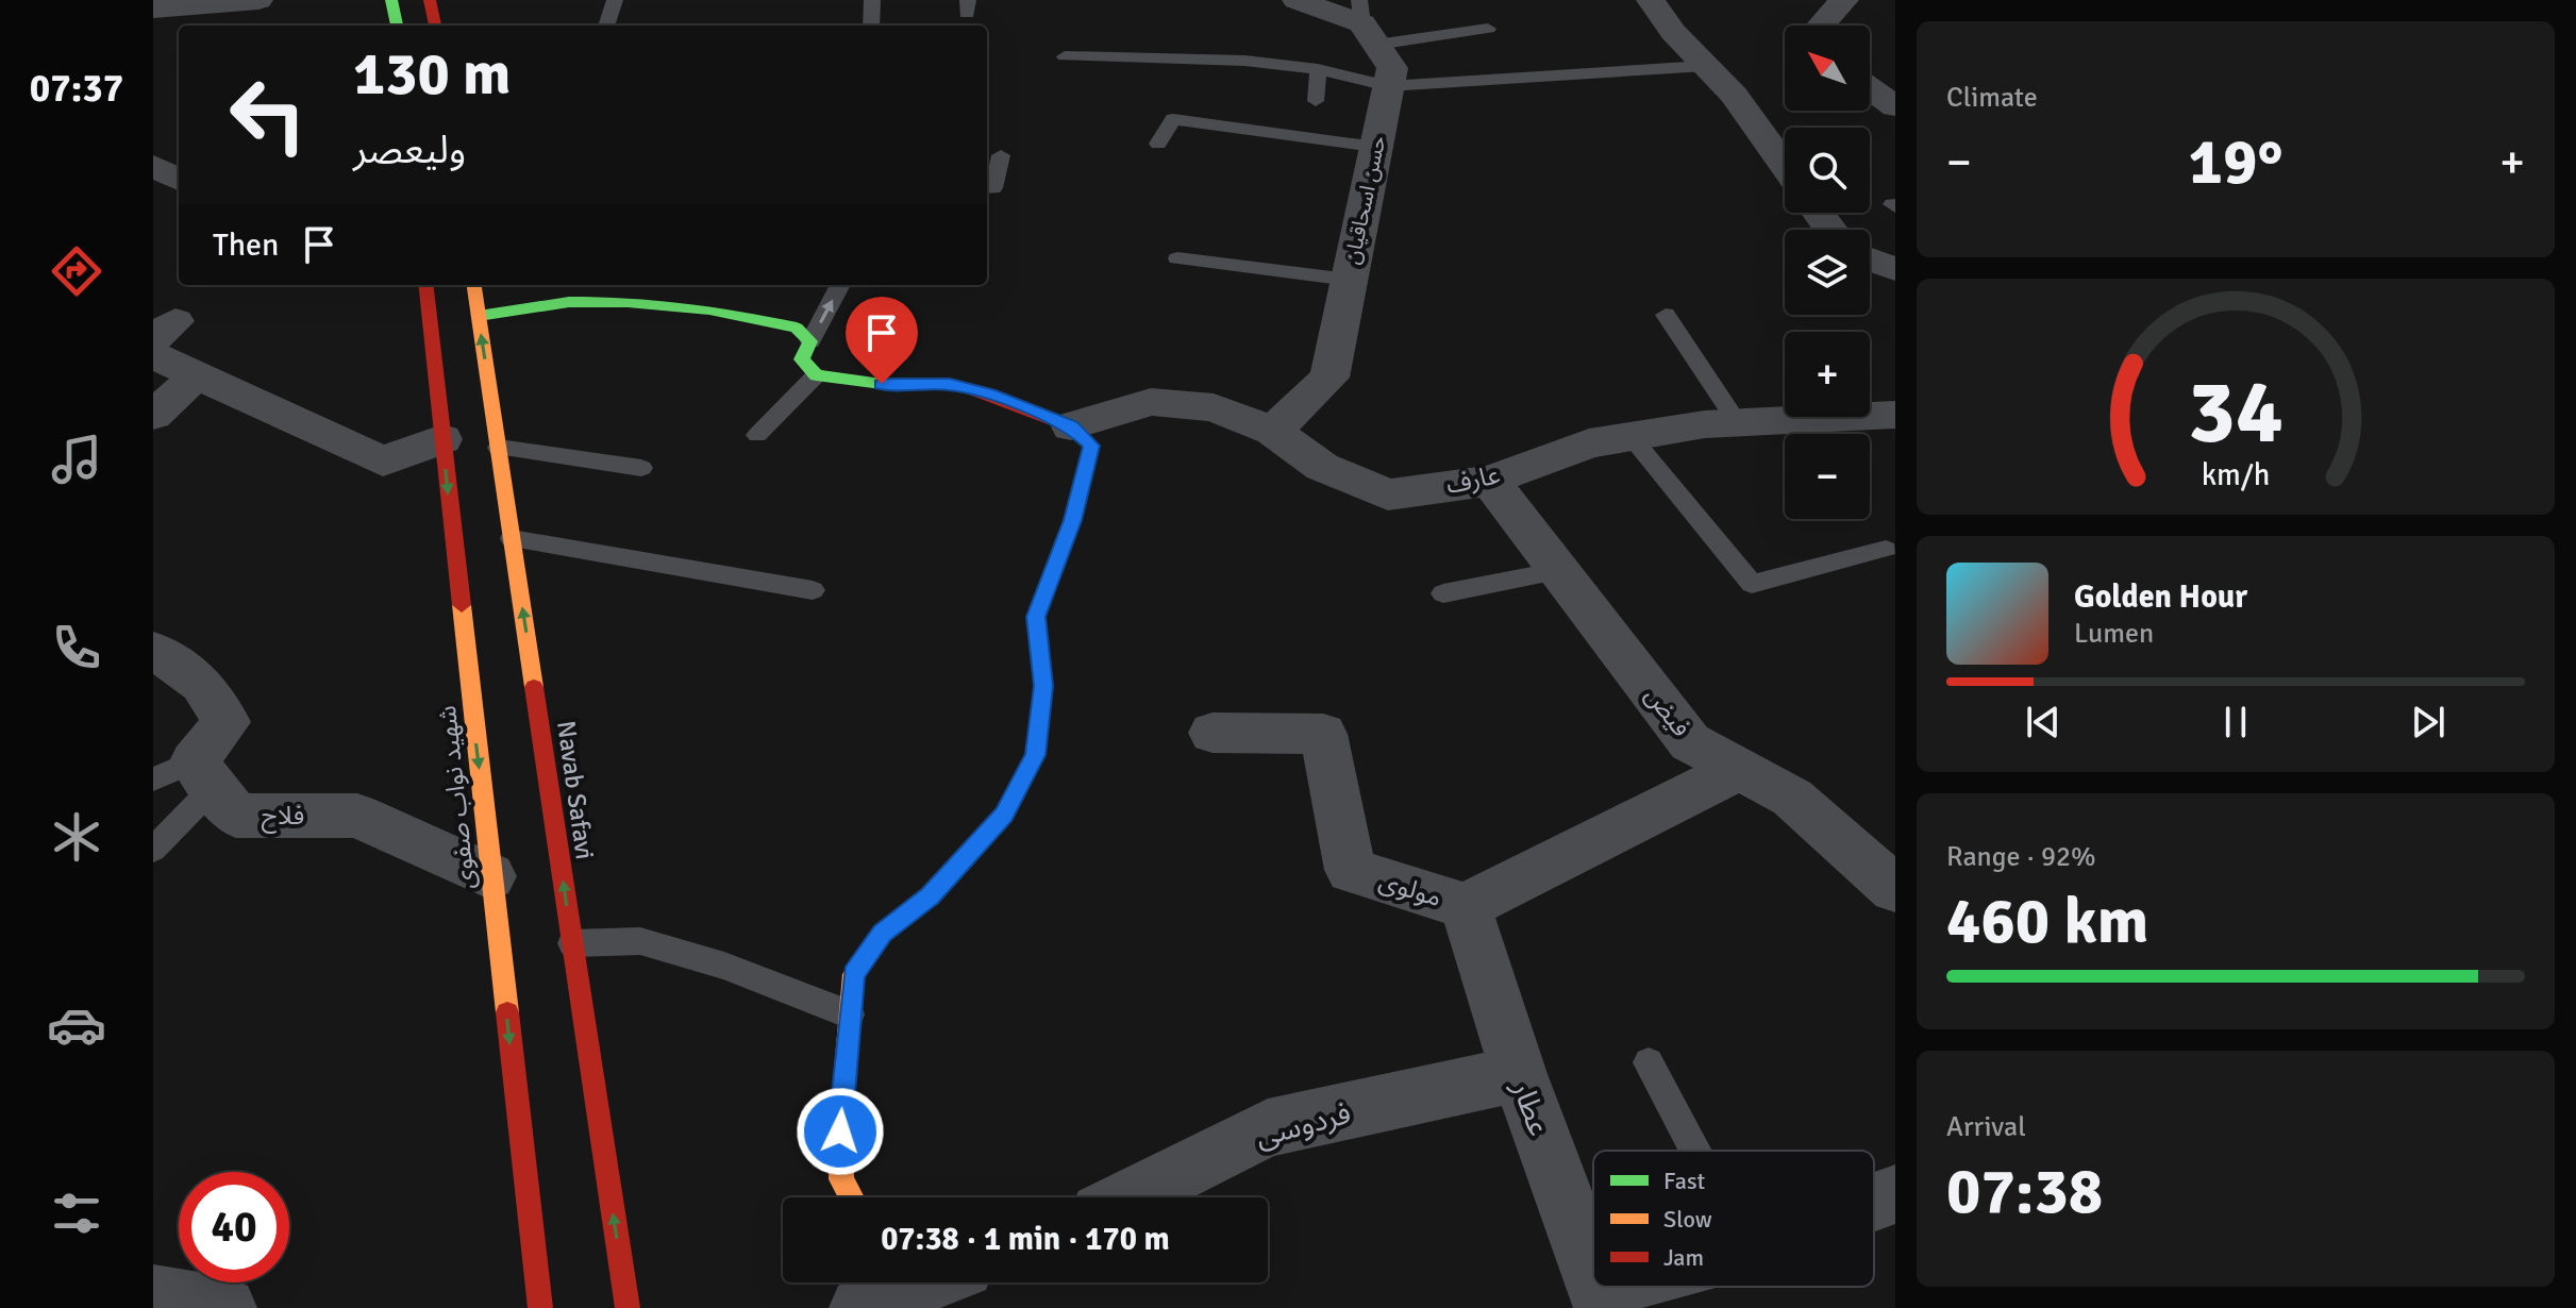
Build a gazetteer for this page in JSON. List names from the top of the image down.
{
  "streets": {
    "main road": ["Navab Safavi", "شهید نواب صفوی"],
    "street": [
      "حسن اسحاقیان",
      "عارف",
      "فیض",
      "فلاح",
      "مولوی",
      "عطار",
      "فردوسی"
    ]
  },
  "crossings": [
    ["حسن اسحاقیان", "عارف"],
    ["عارف", "فیض"],
    ["فیض", "مولوی"],
    ["شهید نواب صفوی", "فلاح"],
    ["مولوی", "عطار"],
    ["عطار", "فردوسی"]
  ],
  "one_way": ["Navab Safavi", "شهید نواب صفوی"],
  "legend": ["Fast", "Slow", "Jam"],
  "north": "top left",
  "page": {
    "tabs": "07:37",
    "tile": [
      "Climate",
      ["Range · 92%", "460 km"],
      ["Arrival", "07:38"]
    ],
    "map_buttons": ["+", "−"],
    "turn": ["130 m", "ولیعصر"],
    "heat": ["−", "19°", "+"],
    "then": "Then",
    "song": ["Golden Hour", "Lumen"],
    "limit": "40",
    "trip": "07:38 · 1 min · 170 m",
    "gauge": ["34", "km/h"]
  }
}
